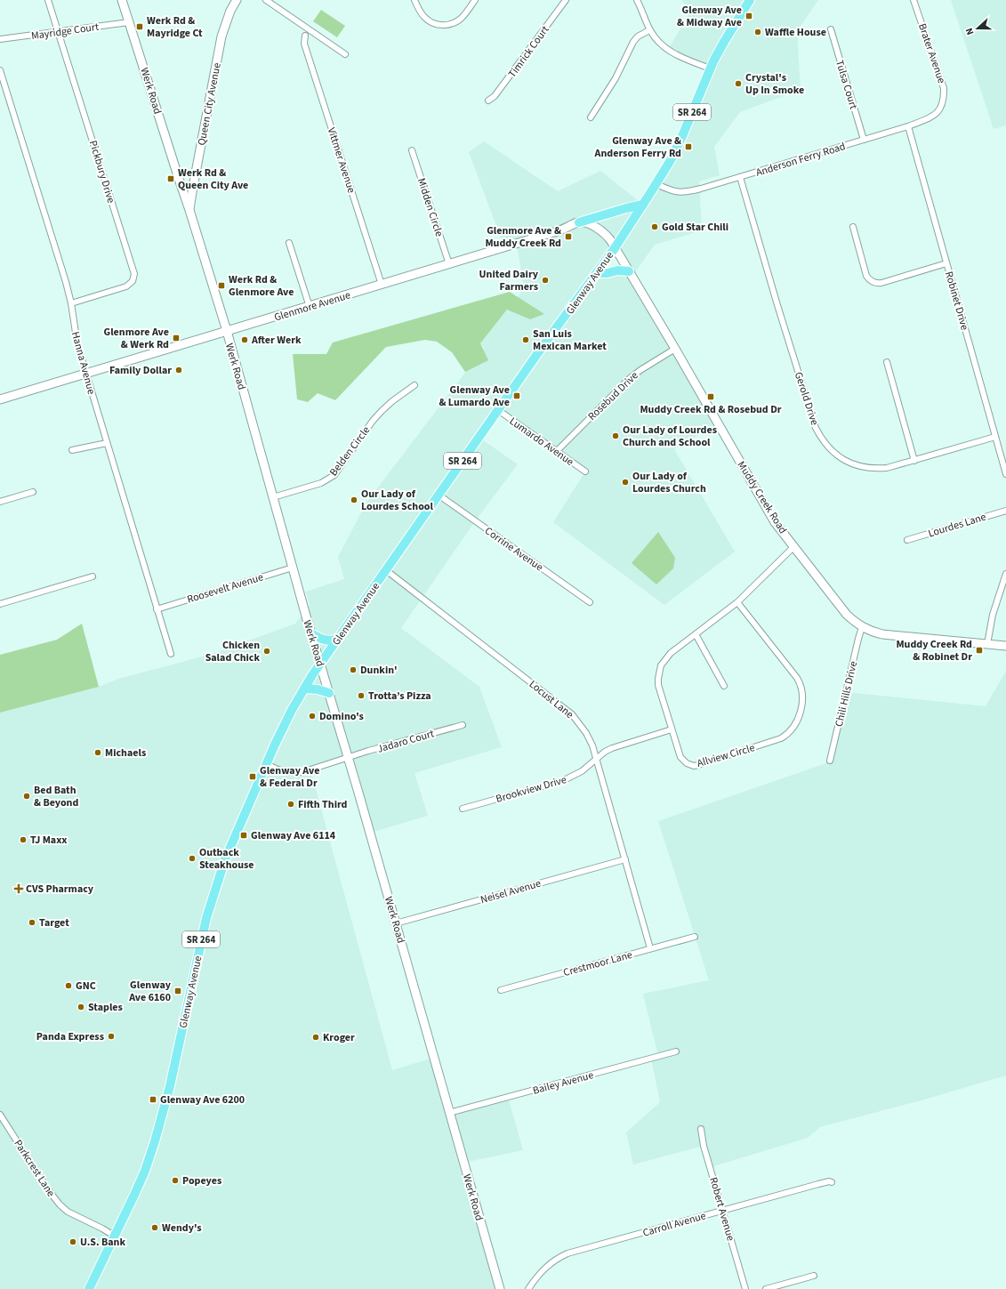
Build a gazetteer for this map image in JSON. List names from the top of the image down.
{
  "streets": {
    "main road": ["SR 264", "Glenway Avenue"],
    "street": [
      "Mayridge Court",
      "Timrick Court",
      "Brater Avenue",
      "Tulsa Court",
      "Werk Road",
      "Queen City Avenue",
      "Anderson Ferry Road",
      "Vittmer Avenue",
      "Pickbury Drive",
      "Midden Circle",
      "Robinet Drive",
      "Glenmore Avenue",
      "Hanna Avenue",
      "Rosebud Drive",
      "Gerold Drive",
      "Lumardo Avenue",
      "Belden Circle",
      "Muddy Creek Road",
      "Lourdes Lane",
      "Corrine Avenue",
      "Roosevelt Avenue",
      "Chili Hills Drive",
      "Locust Lane",
      "Jadaro Court",
      "Allview Circle",
      "Brookview Drive",
      "Neisel Avenue",
      "Crestmoor Lane",
      "Bailey Avenue",
      "Parkcrest Lane",
      "Robert Avenue",
      "Carroll Avenue"
    ]
  },
  "crossings": [
    ["Mayridge Court", "Werk Road"],
    ["Mayridge Court", "Pickbury Drive"],
    ["Brater Avenue", "Anderson Ferry Road"],
    ["Tulsa Court", "Anderson Ferry Road"],
    ["Werk Road", "Queen City Avenue"],
    ["Werk Road", "Glenway Avenue"],
    ["Werk Road", "Glenmore Avenue"],
    ["Werk Road", "Belden Circle"],
    ["Werk Road", "Roosevelt Avenue"],
    ["Werk Road", "Jadaro Court"],
    ["Werk Road", "Neisel Avenue"],
    ["Werk Road", "Bailey Avenue"],
    ["Anderson Ferry Road", "Glenway Avenue"],
    ["Anderson Ferry Road", "Robinet Drive"],
    ["Anderson Ferry Road", "Gerold Drive"],
    ["Vittmer Avenue", "Glenmore Avenue"],
    ["Pickbury Drive", "Hanna Avenue"],
    ["Midden Circle", "Glenmore Avenue"],
    ["Glenway Avenue", "Lumardo Avenue"],
    ["Glenway Avenue", "Muddy Creek Road"],
    ["Glenway Avenue", "Corrine Avenue"],
    ["Glenway Avenue", "Locust Lane"],
    ["Glenway Avenue", "Jadaro Court"],
    ["Glenway Avenue", "Parkcrest Lane"],
    ["Robinet Drive", "Gerold Drive"],
    ["Glenmore Avenue", "Hanna Avenue"],
    ["Hanna Avenue", "Roosevelt Avenue"],
    ["Rosebud Drive", "Lumardo Avenue"],
    ["Rosebud Drive", "Muddy Creek Road"],
    ["Muddy Creek Road", "Chili Hills Drive"],
    ["Muddy Creek Road", "Allview Circle"],
    ["Locust Lane", "Brookview Drive"],
    ["Locust Lane", "Neisel Avenue"],
    ["Locust Lane", "Crestmoor Lane"],
    ["Allview Circle", "Brookview Drive"],
    ["Robert Avenue", "Carroll Avenue"]
  ],
  "places": {
    "transit": [
      "Glenway Ave & Midway Ave",
      "Werk Rd & Mayridge Ct",
      "Glenway Ave & Anderson Ferry Rd",
      "Werk Rd & Queen City Ave",
      "Glenmore Ave & Muddy Creek Rd",
      "Werk Rd & Glenmore Ave",
      "Glenmore Ave & Werk Rd",
      "Glenway Ave & Lumardo Ave",
      "Muddy Creek Rd & Rosebud Dr",
      "Muddy Creek Rd & Robinet Dr",
      "Glenway Ave & Federal Dr",
      "Glenway Ave 6114",
      "Glenway Ave 6160",
      "Glenway Ave 6200"
    ],
    "other": [
      "Waffle House",
      "Crystal's Up In Smoke",
      "Gold Star Chili",
      "United Dairy Farmers",
      "After Werk",
      "San Luis Mexican Market",
      "Family Dollar",
      "Our Lady of Lourdes Church and School",
      "Our Lady of Lourdes Church",
      "Our Lady of Lourdes School",
      "Chicken Salad Chick",
      "Dunkin'",
      "Trotta’s Pizza",
      "Domino's",
      "Michaels",
      "Bed Bath & Beyond",
      "Fifth Third",
      "TJ Maxx",
      "Outback Steakhouse",
      "Target",
      "GNC",
      "Staples",
      "Panda Express",
      "Kroger",
      "Popeyes",
      "Wendy's",
      "U.S. Bank"
    ],
    "health": ["CVS Pharmacy"]
  },
  "north": "left"
}
